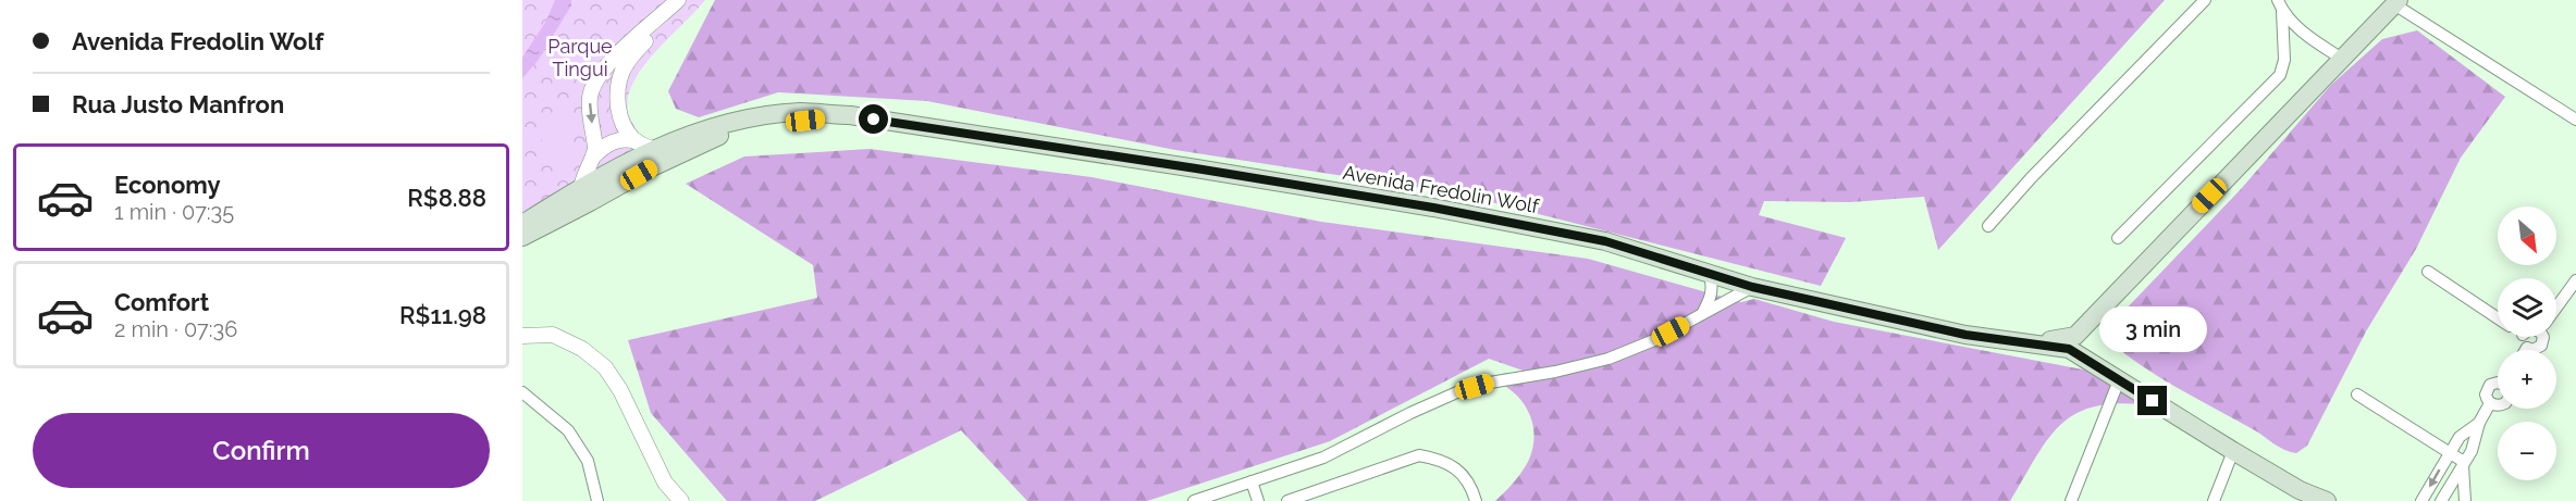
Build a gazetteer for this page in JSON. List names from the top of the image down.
{
  "streets": {
    "main road": ["Avenida Fredolin Wolf"]
  },
  "parks": ["Parque Tingui"],
  "north": "bottom right",
  "page": {
    "banner": ["Avenida Fredolin Wolf", "Rua Justo Manfron"],
    "list": [
      {
        "name": "Economy",
        "note": "1 min · 07:35",
        "value": "R$8.88"
      },
      {
        "name": "Comfort",
        "note": "2 min · 07:36",
        "value": "R$11.98"
      }
    ],
    "map_buttons": ["+", "−"],
    "bubble": "3 min",
    "buttons": "Confirm"
  }
}
